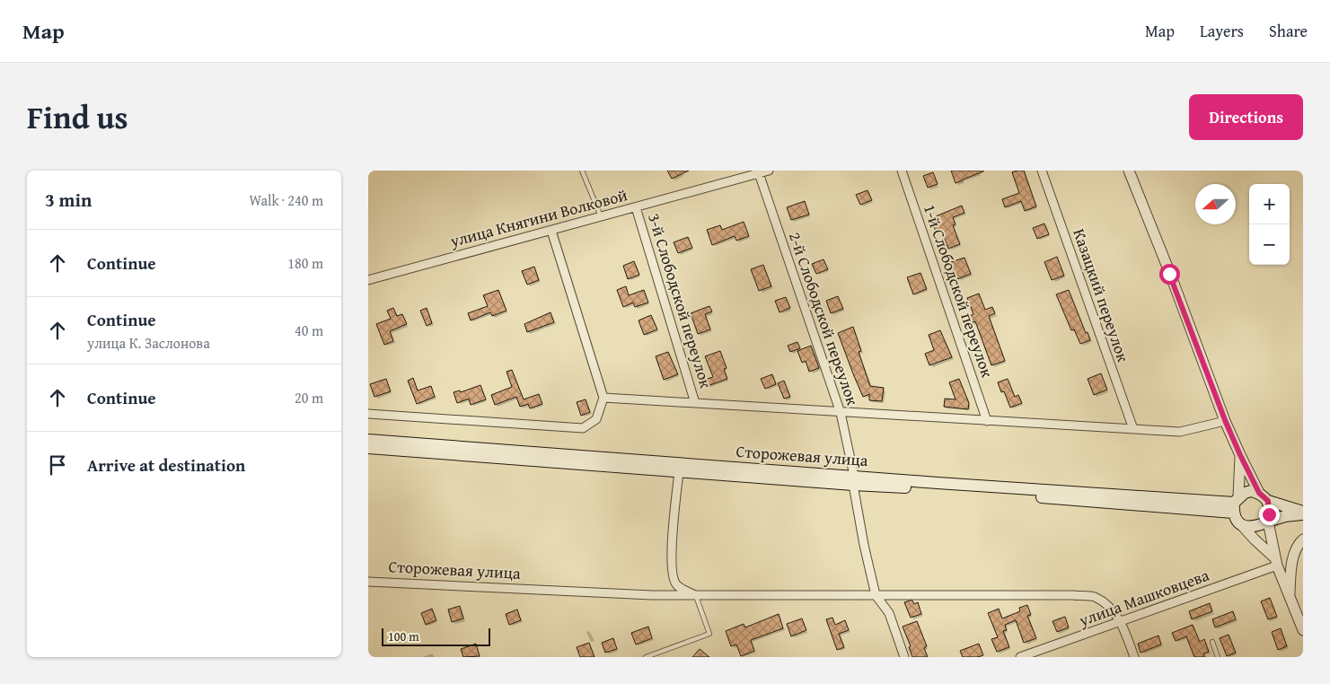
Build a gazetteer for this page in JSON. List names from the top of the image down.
{
  "streets": {
    "main road": ["Сторожевая улица"],
    "street": [
      "улица Княгини Волковой",
      "1-й Слободской переулок",
      "Казацкий переулок",
      "3-й Слободской переулок",
      "2-й Слободской переулок",
      "улица Машковцева"
    ]
  },
  "crossings": [
    ["улица Княгини Волковой", "3-й Слободской переулок"],
    ["улица Княгини Волковой", "2-й Слободской переулок"],
    ["2-й Слободской переулок", "Сторожевая улица"],
    ["Сторожевая улица", "улица Машковцева"]
  ],
  "scale_bar": "100 m",
  "north": "left",
  "page": {
    "header": "Map",
    "nav": ["Map", "Layers", "Share"],
    "title": "Find us",
    "buttons": "Directions",
    "heading": ["3 min", "Walk · 240 m"],
    "map_buttons": ["+", "−"],
    "list": [
      ["Continue", "180 m"],
      ["Continue", "улица К. Заслонова", "40 m"],
      ["Continue", "20 m"],
      "Arrive at destination"
    ],
    "scale": "100 m"
  }
}
